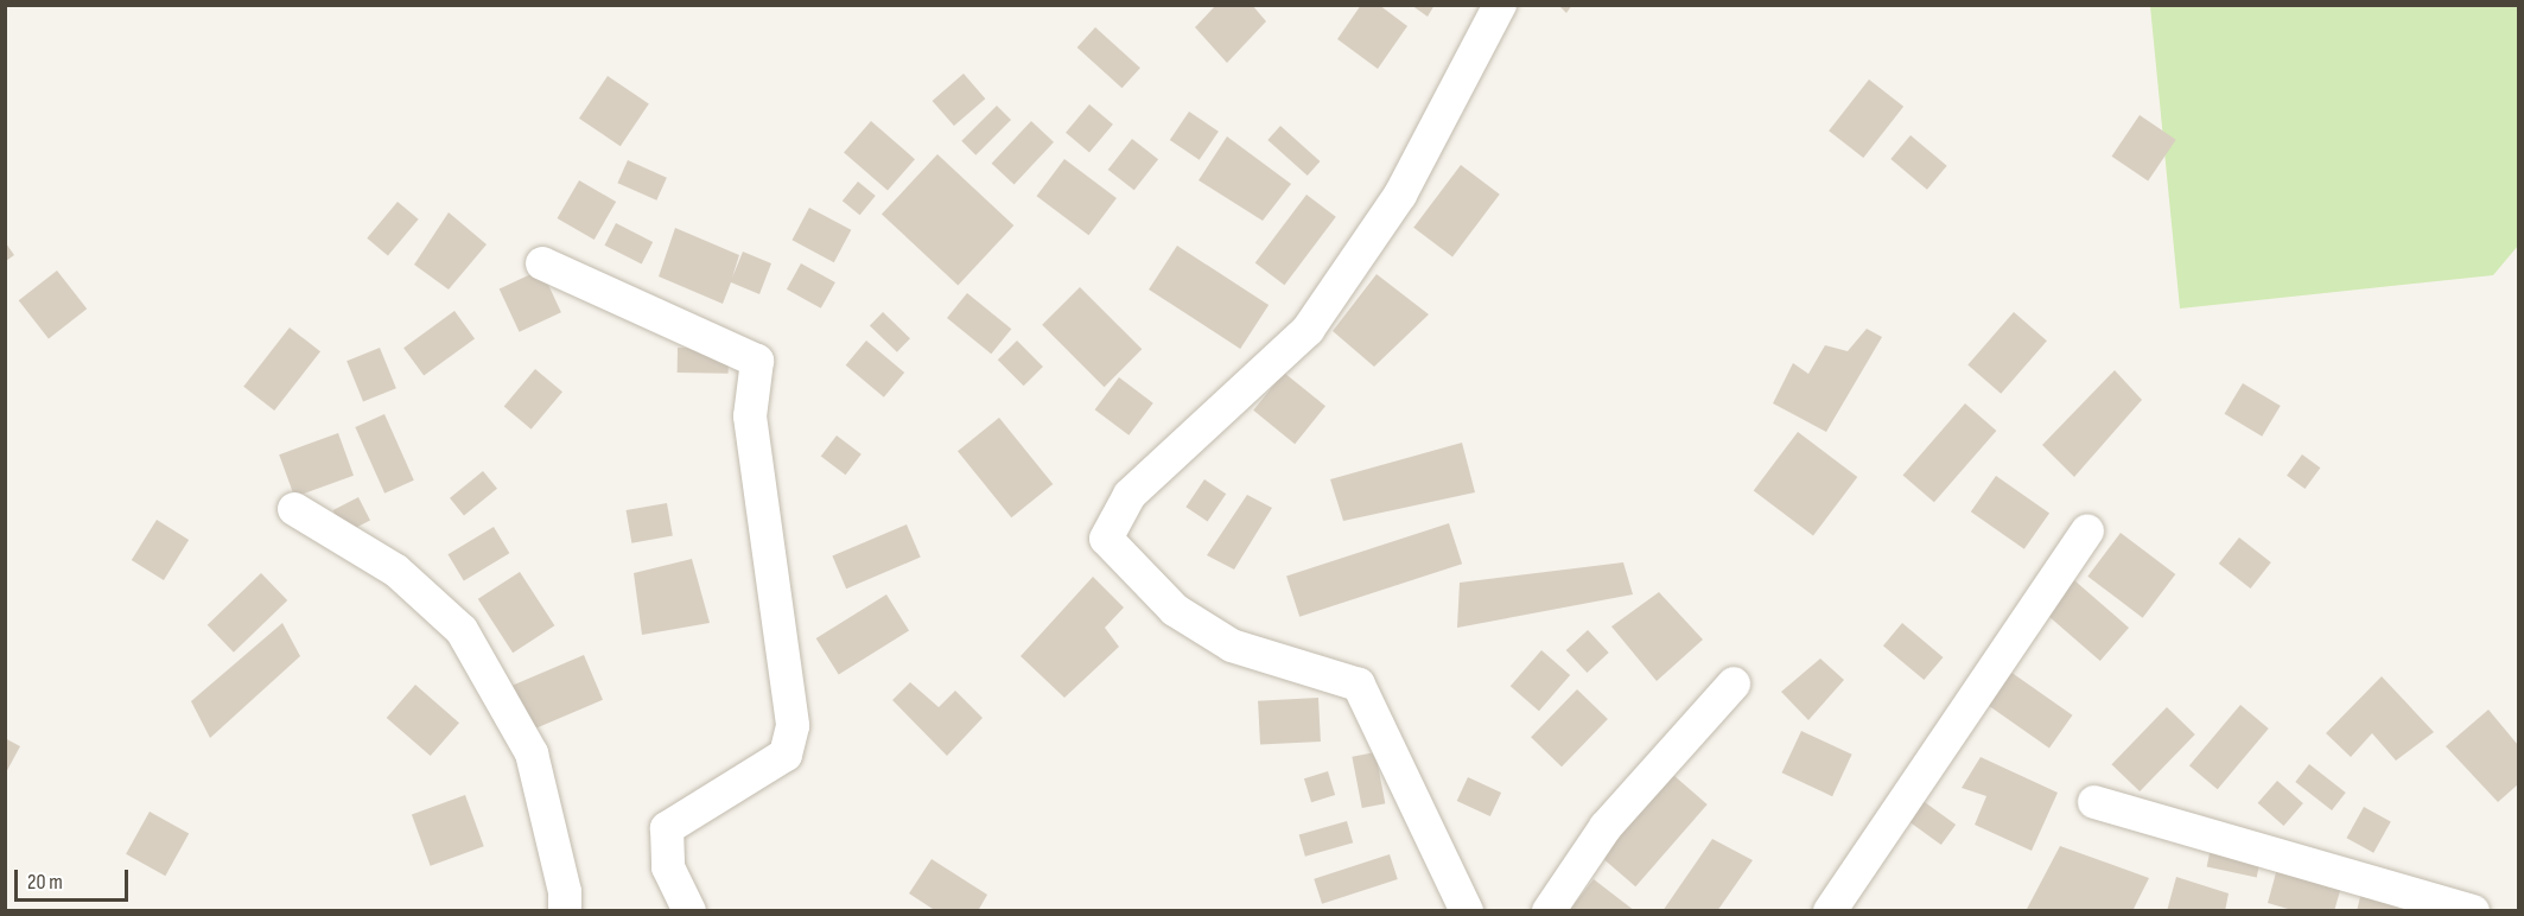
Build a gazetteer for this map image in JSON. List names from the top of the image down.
{
  "scale_bar": "20 m"
}
